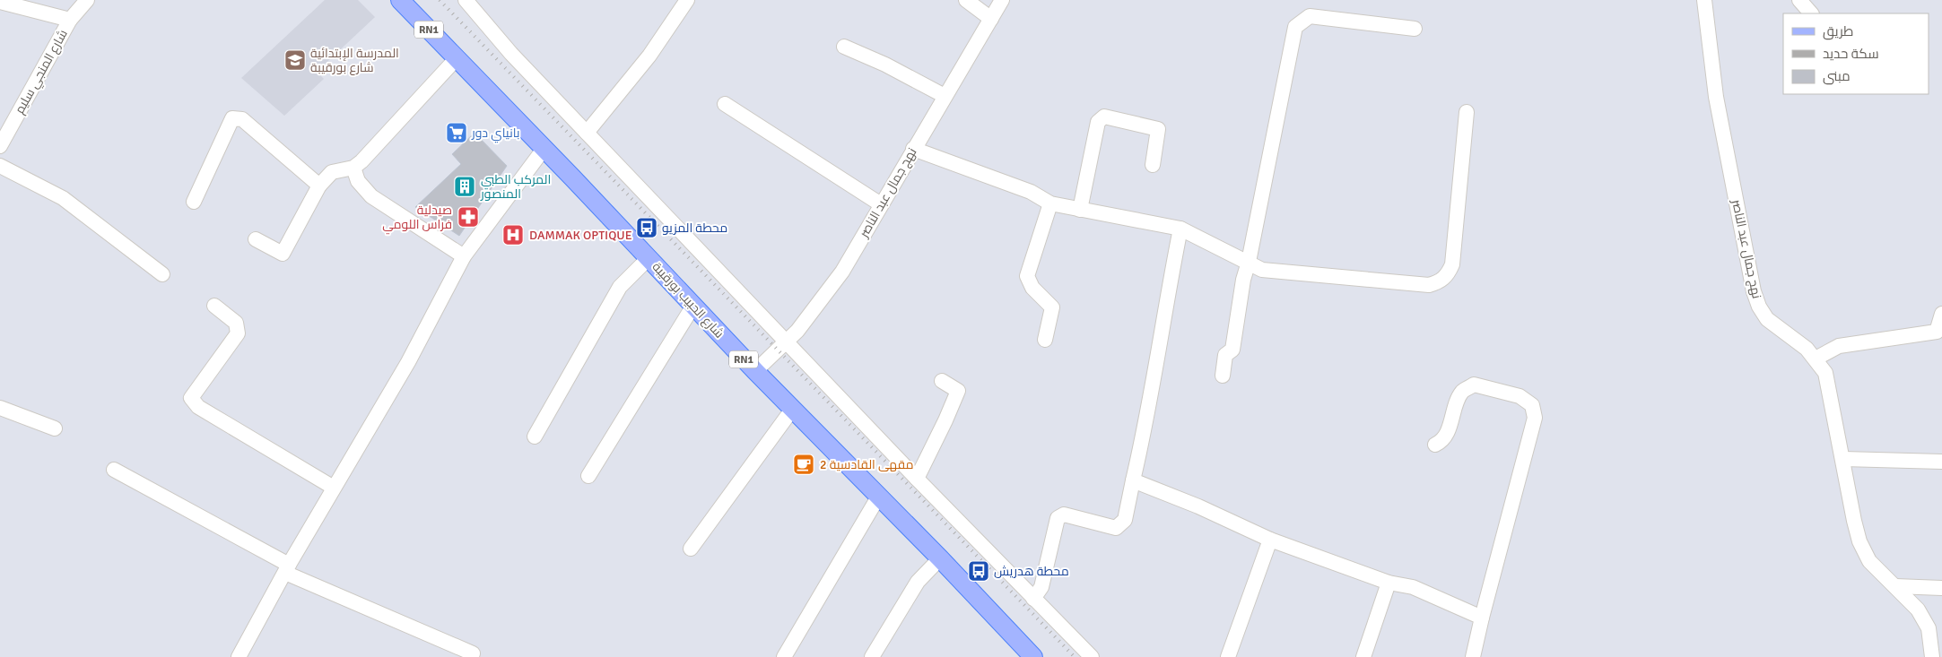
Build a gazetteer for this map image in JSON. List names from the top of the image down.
{
  "streets": {
    "main road": ["RN1", "شارع الحبيب بورقيبة"],
    "street": ["شارع المنجي سليم", "نهج جمال عبد الناصر"]
  },
  "crossings": [
    ["نهج جمال عبد الناصر", "شارع الحبيب بورقيبة"]
  ],
  "places": {
    "school or university": ["المدرسة الإبتدائية شارع بورقيبة"],
    "supermarket": ["بانياي دور"],
    "building": ["المركب الطبي المنصور"],
    "pharmacy": ["صيدلية فراس اللومي"],
    "bus stop": ["محطة المزيو", "محطة هدريش"],
    "hospital": ["DAMMAK OPTIQUE"],
    "cafe": ["مقهى القادسية 2"]
  },
  "legend": ["طريق", "سكة حديد", "مبنى"]
}
